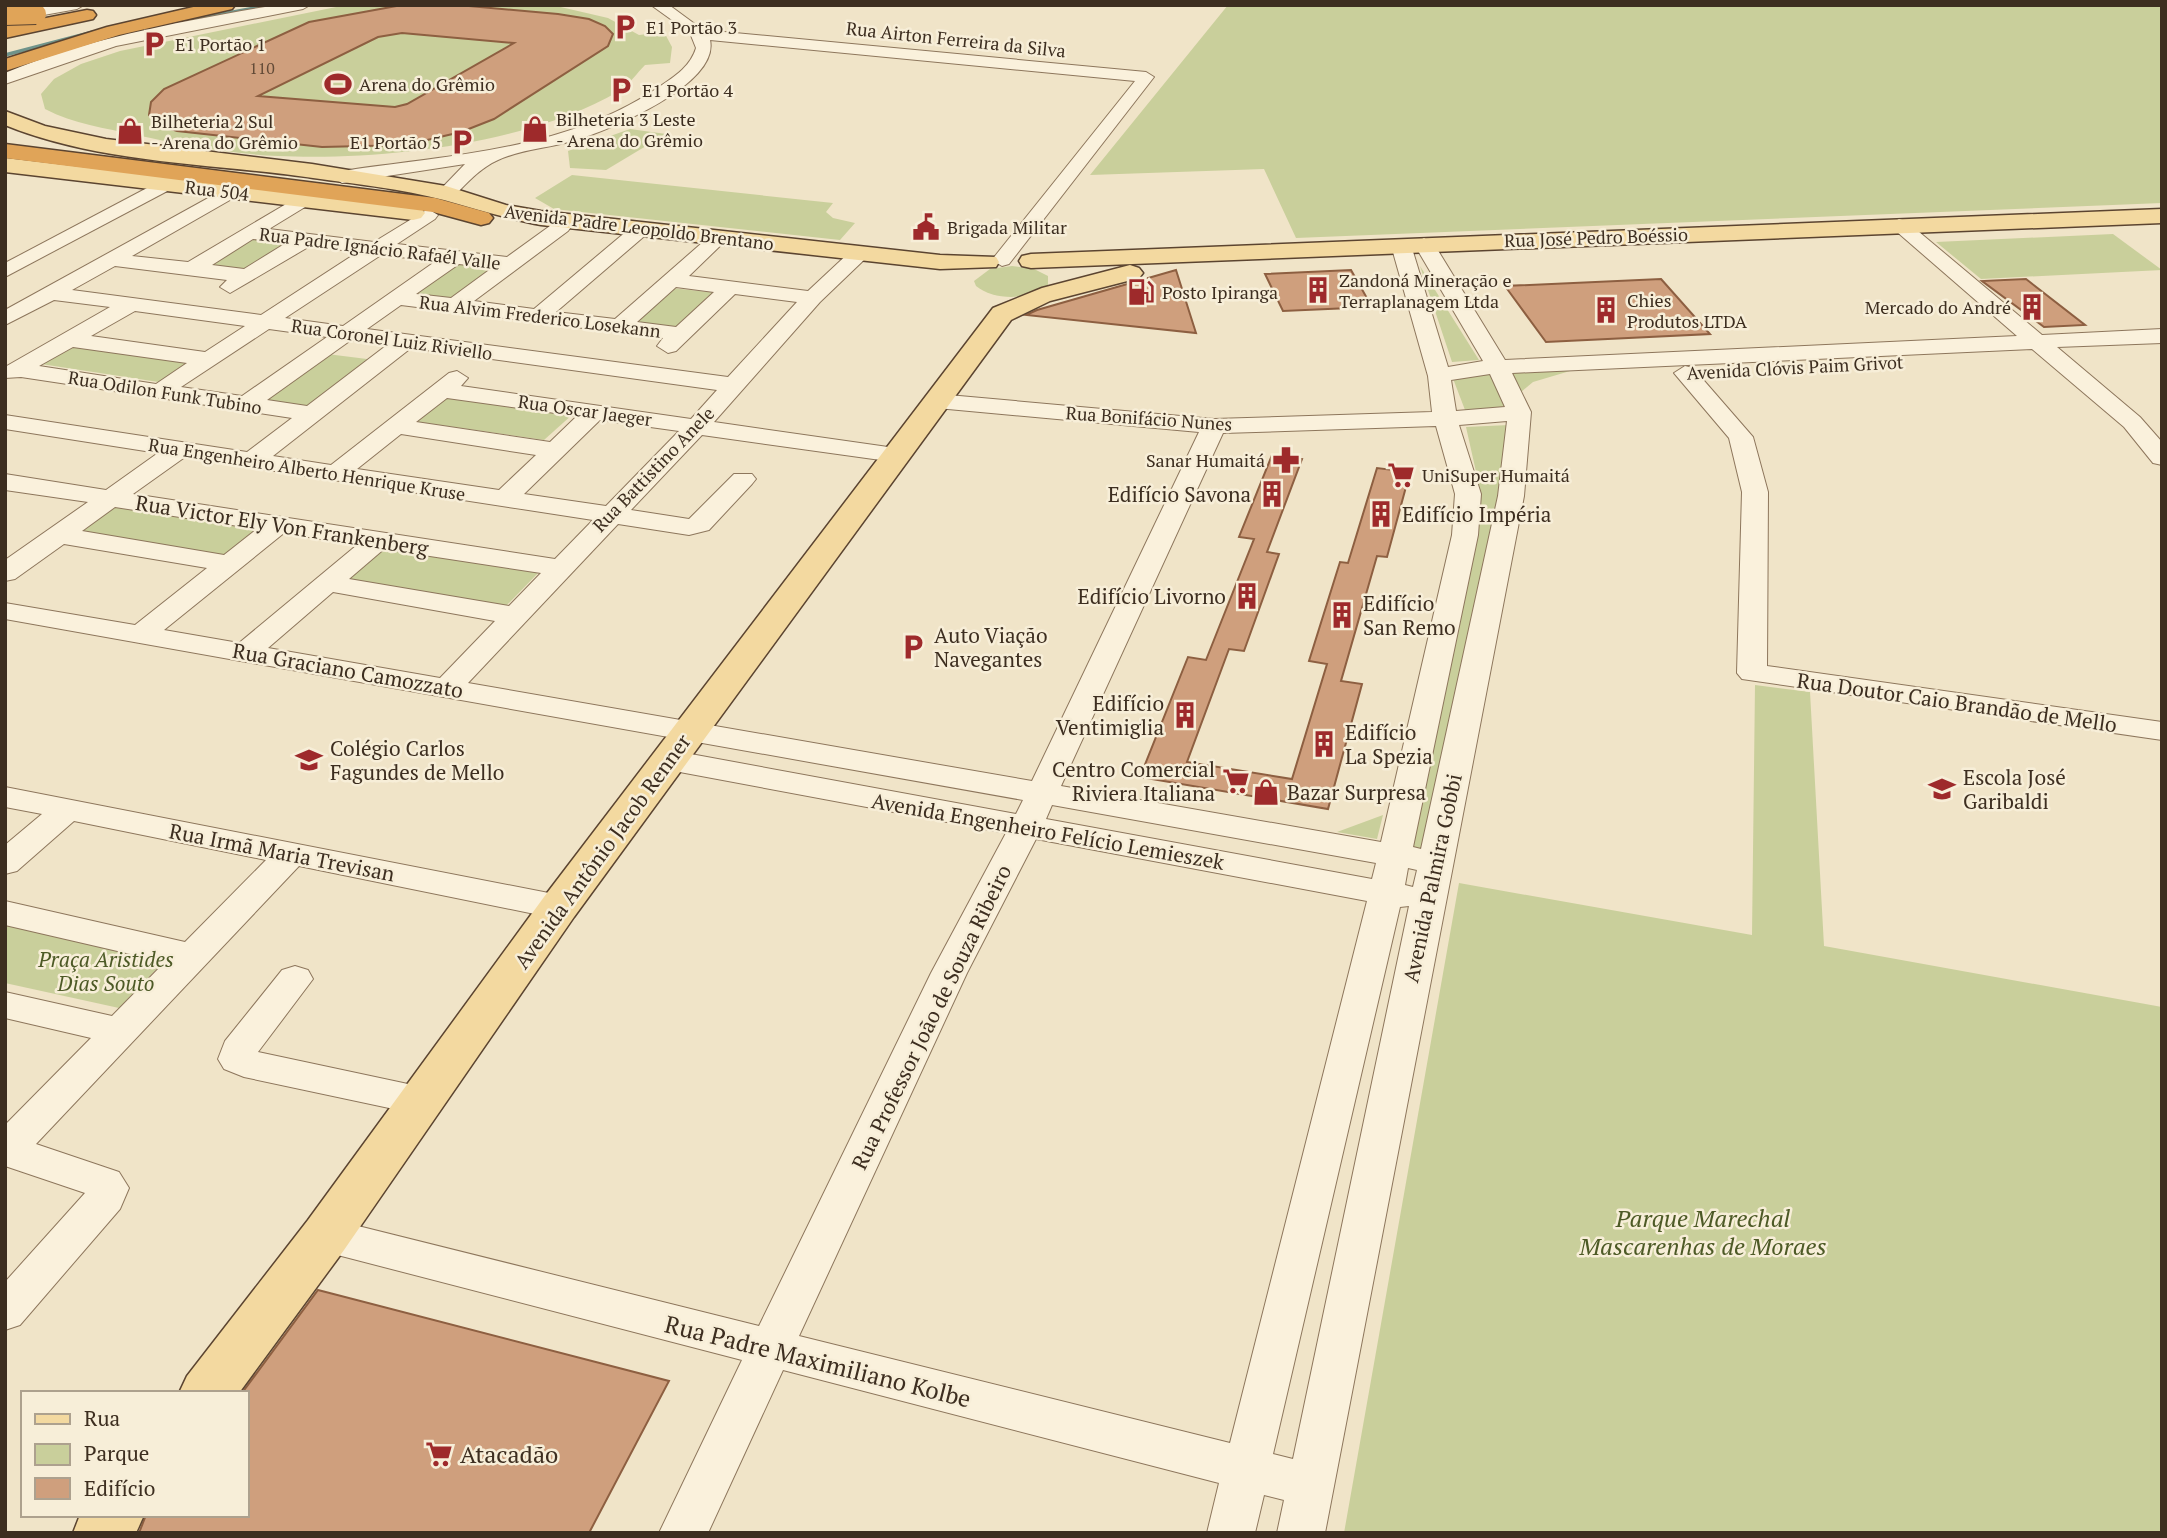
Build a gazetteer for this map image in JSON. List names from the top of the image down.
{
  "streets": {
    "main road": [
      "Rua 504",
      "Avenida Padre Leopoldo Brentano",
      "Rua José Pedro Boéssio",
      "Avenida Antônio Jacob Renner"
    ],
    "street": [
      "Rua Airton Ferreira da Silva",
      "Rua Padre Ignácio Rafaél Valle",
      "Rua Alvim Frederico Losekann",
      "Rua Coronel Luiz Riviello",
      "Avenida Clóvis Paim Grivot",
      "Rua Odilon Funk Tubino",
      "Rua Oscar Jaeger",
      "Rua Bonifácio Nunes",
      "Rua Engenheiro Alberto Henrique Kruse",
      "Rua Battistino Anele",
      "Rua Victor Ely Von Frankenberg",
      "Rua Graciano Camozzato",
      "Rua Doutor Caio Brandão de Mello",
      "Avenida Engenheiro Felício Lemieszek",
      "Rua Irmã Maria Trevisan",
      "Avenida Palmira Gobbi",
      "Rua Professor João de Souza Ribeiro",
      "Rua Padre Maximiliano Kolbe"
    ]
  },
  "crossings": [
    ["Rua Airton Ferreira da Silva", "Avenida Padre Leopoldo Brentano"],
    ["Rua 504", "Avenida Padre Leopoldo Brentano"],
    ["Avenida Padre Leopoldo Brentano", "Rua José Pedro Boéssio"],
    ["Avenida Padre Leopoldo Brentano", "Rua Battistino Anele"],
    ["Rua José Pedro Boéssio", "Avenida Antônio Jacob Renner"],
    ["Rua José Pedro Boéssio", "Avenida Palmira Gobbi"],
    ["Rua Coronel Luiz Riviello", "Rua Battistino Anele"],
    ["Avenida Clóvis Paim Grivot", "Rua Doutor Caio Brandão de Mello"],
    ["Avenida Clóvis Paim Grivot", "Avenida Palmira Gobbi"],
    ["Rua Oscar Jaeger", "Rua Battistino Anele"],
    ["Rua Oscar Jaeger", "Avenida Antônio Jacob Renner"],
    ["Rua Bonifácio Nunes", "Avenida Antônio Jacob Renner"],
    ["Rua Bonifácio Nunes", "Avenida Palmira Gobbi"],
    ["Rua Bonifácio Nunes", "Rua Professor João de Souza Ribeiro"],
    ["Rua Engenheiro Alberto Henrique Kruse", "Rua Battistino Anele"],
    ["Rua Battistino Anele", "Rua Victor Ely Von Frankenberg"],
    ["Rua Battistino Anele", "Rua Graciano Camozzato"],
    ["Rua Graciano Camozzato", "Avenida Engenheiro Felício Lemieszek"],
    ["Rua Graciano Camozzato", "Avenida Antônio Jacob Renner"],
    ["Avenida Engenheiro Felício Lemieszek", "Avenida Antônio Jacob Renner"],
    ["Avenida Engenheiro Felício Lemieszek", "Avenida Palmira Gobbi"],
    ["Avenida Engenheiro Felício Lemieszek", "Rua Professor João de Souza Ribeiro"],
    ["Avenida Antônio Jacob Renner", "Rua Irmã Maria Trevisan"],
    ["Avenida Antônio Jacob Renner", "Rua Padre Maximiliano Kolbe"],
    ["Avenida Palmira Gobbi", "Rua Padre Maximiliano Kolbe"],
    ["Rua Professor João de Souza Ribeiro", "Rua Padre Maximiliano Kolbe"]
  ],
  "parks": ["Praça Aristides Dias Souto", "Parque Marechal Mascarenhas de Moraes"],
  "places": {
    "parking": [
      "E1 Portão 3",
      "E1 Portão 1",
      "E1 Portão 4",
      "E1 Portão 5",
      "Auto Viação Navegantes"
    ],
    "sports": ["Arena do Grêmio"],
    "shop": ["Bilheteria 3 Leste - Arena do Grêmio", "Bilheteria 2 Sul - Arena do Grêmio", "Bazar Surpresa"],
    "public building": ["Brigada Militar"],
    "building": [
      "Zandoná Mineração e Terraplanagem Ltda",
      "Mercado do André",
      "Chies Produtos LTDA",
      "Edifício Savona",
      "Edifício Impéria",
      "Edifício Livorno",
      "Edifício San Remo",
      "Edifício Ventimiglia",
      "Edifício La Spezia"
    ],
    "fuel station": ["Posto Ipiranga"],
    "pharmacy": ["Sanar Humaitá"],
    "supermarket": ["UniSuper Humaitá", "Centro Comercial Riviera Italiana", "Atacadão"],
    "school or university": ["Colégio Carlos Fagundes de Mello", "Escola José Garibaldi"]
  },
  "house_numbers": ["110"],
  "legend": ["Rua", "Parque", "Edifício"]
}
